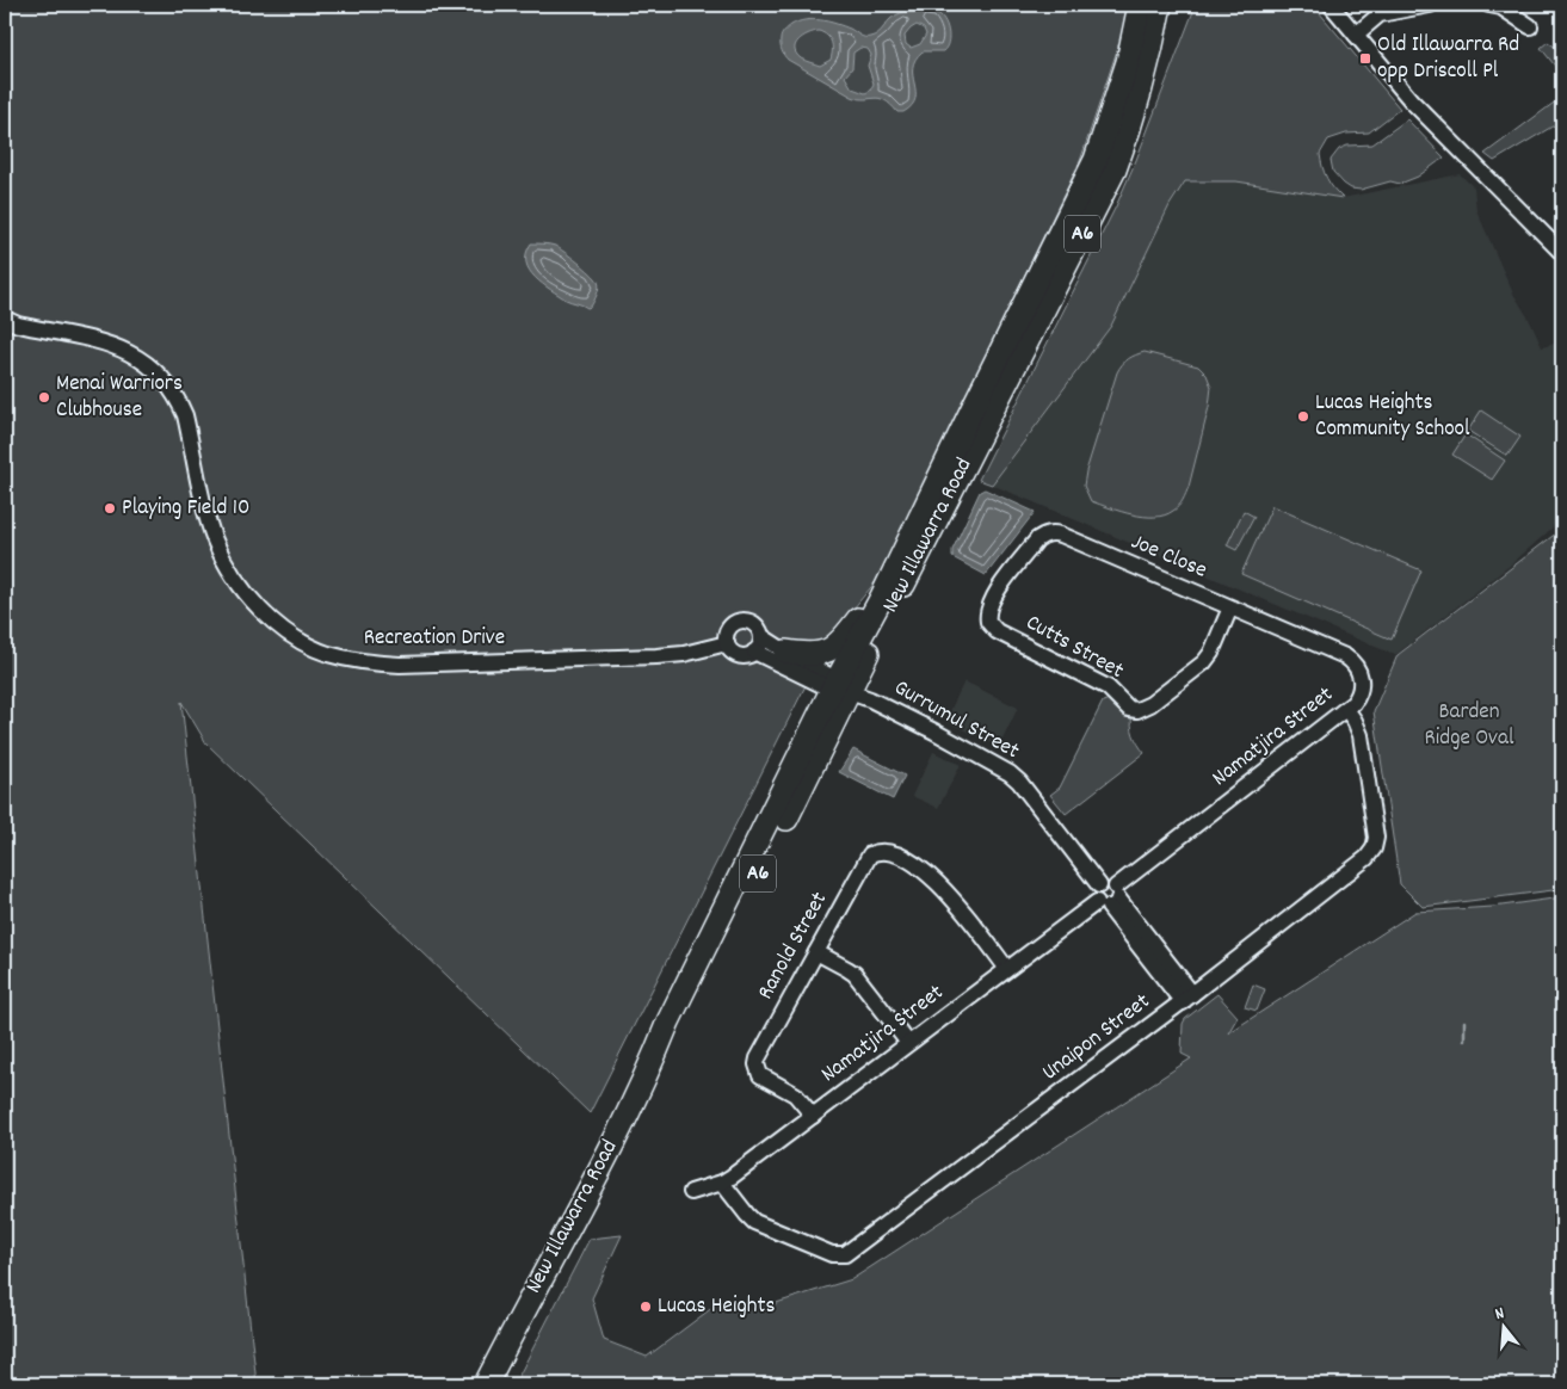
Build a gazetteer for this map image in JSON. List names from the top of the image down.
{
  "streets": {
    "highway": ["A6", "New Illawarra Road"],
    "street": [
      "Joe Close",
      "Recreation Drive",
      "Cutts Street",
      "Gurrumul Street",
      "Namatjira Street",
      "Ranold Street",
      "Unaipon Street"
    ]
  },
  "crossings": [
    ["New Illawarra Road", "Gurrumul Street"],
    ["Joe Close", "Cutts Street"],
    ["Joe Close", "Namatjira Street"],
    ["Gurrumul Street", "Namatjira Street"],
    ["Namatjira Street", "Ranold Street"],
    ["Namatjira Street", "Unaipon Street"]
  ],
  "parks": ["Barden Ridge Oval"],
  "places": {
    "transit": ["Old Illawarra Rd opp Driscoll Pl"],
    "other": [
      "Menai Warriors Clubhouse",
      "Lucas Heights Community School",
      "Playing Field 10",
      "Lucas Heights"
    ]
  },
  "north": "top"
}
